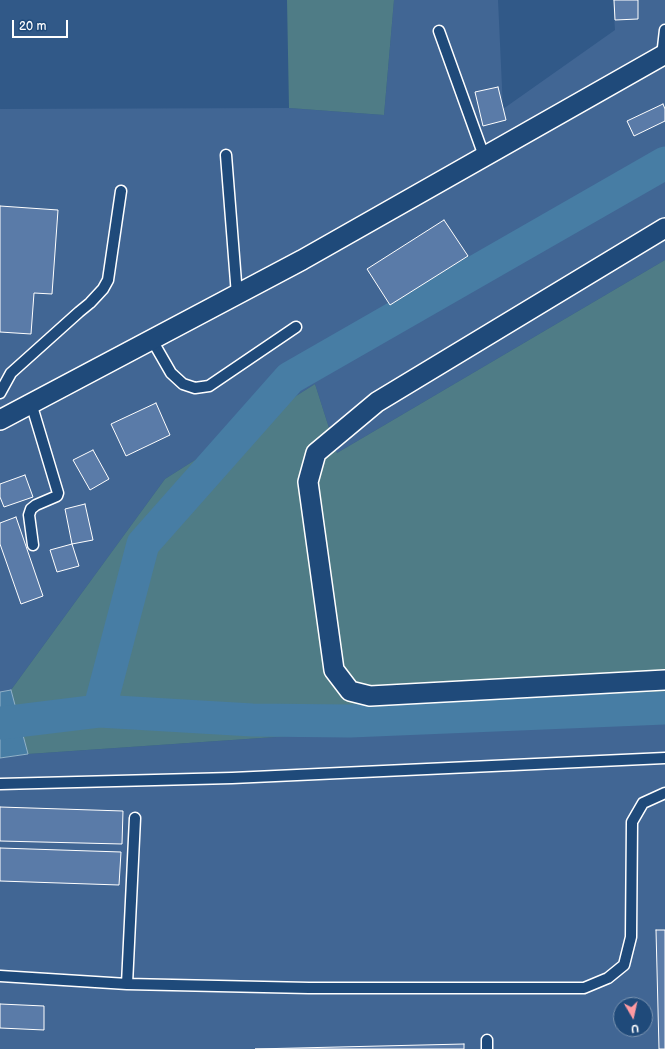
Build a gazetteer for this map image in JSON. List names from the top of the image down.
{
  "scale_bar": "20 m",
  "north": "bottom"
}
